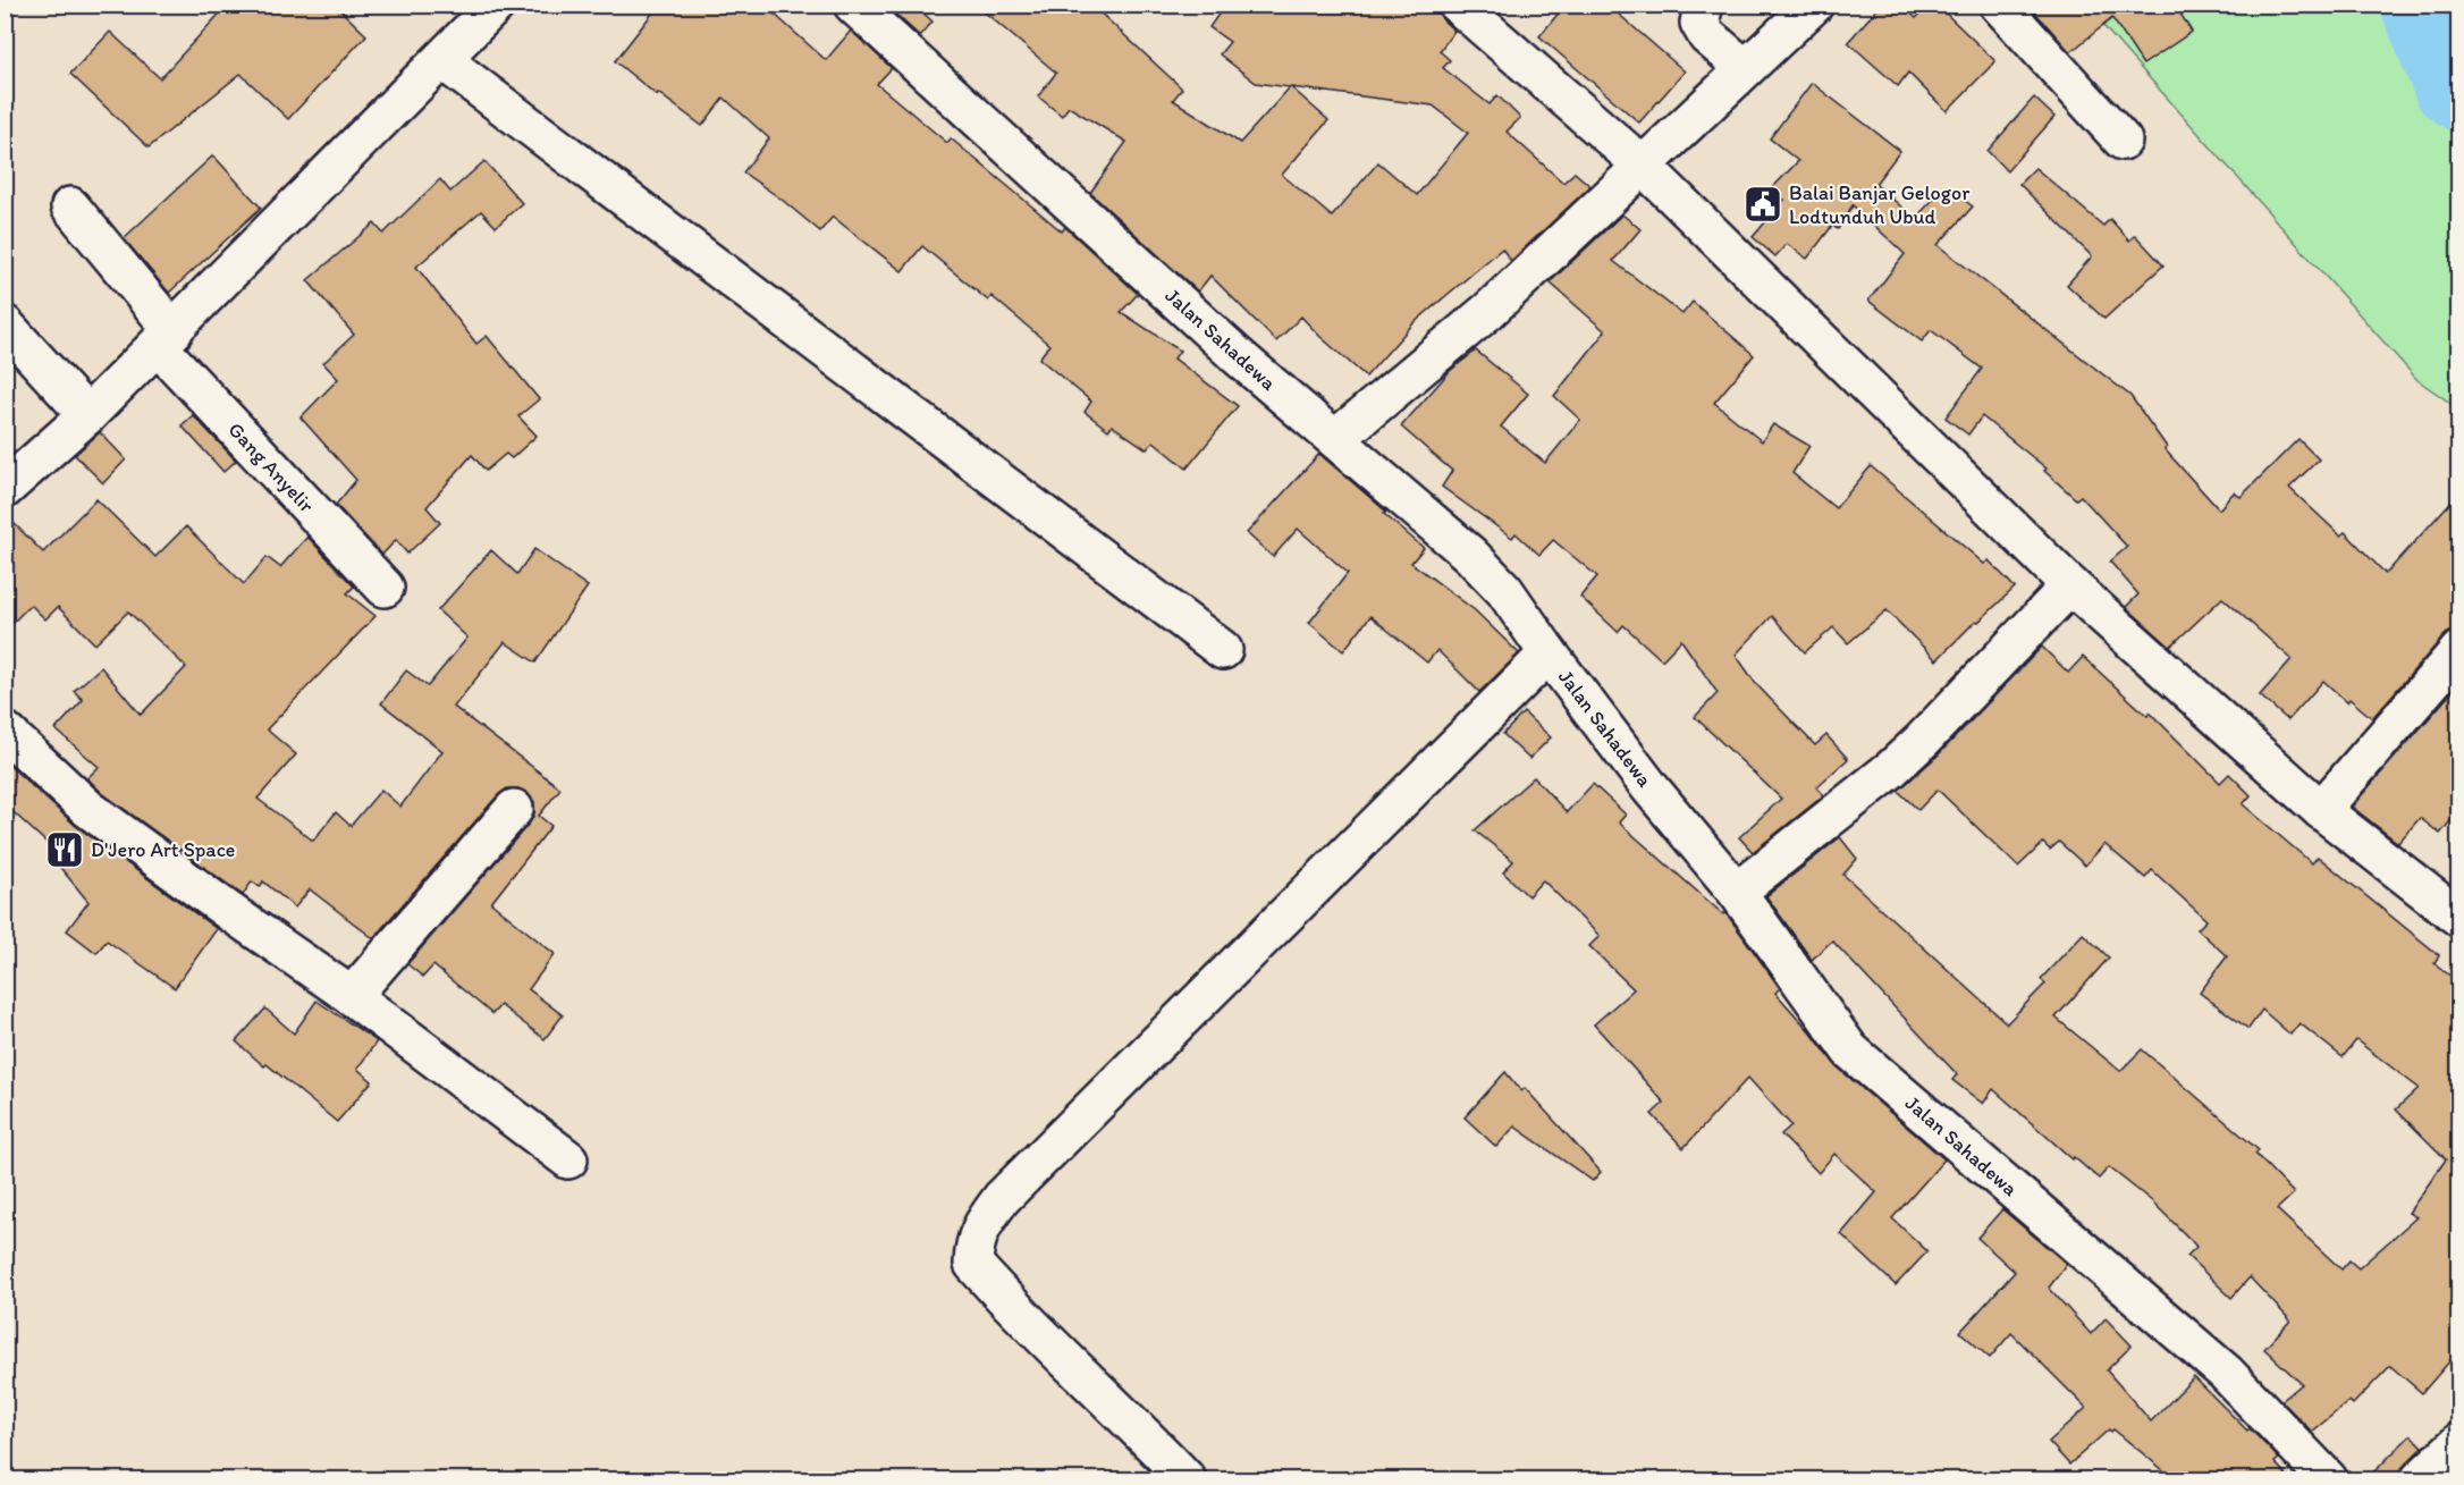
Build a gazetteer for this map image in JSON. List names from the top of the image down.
{
  "streets": {
    "street": ["Jalan Sahadewa", "Gang Anyelir"]
  },
  "places": {
    "public building": ["Balai Banjar Gelogor Lodtunduh Ubud"],
    "restaurant": ["D'Jero Art Space"]
  }
}
